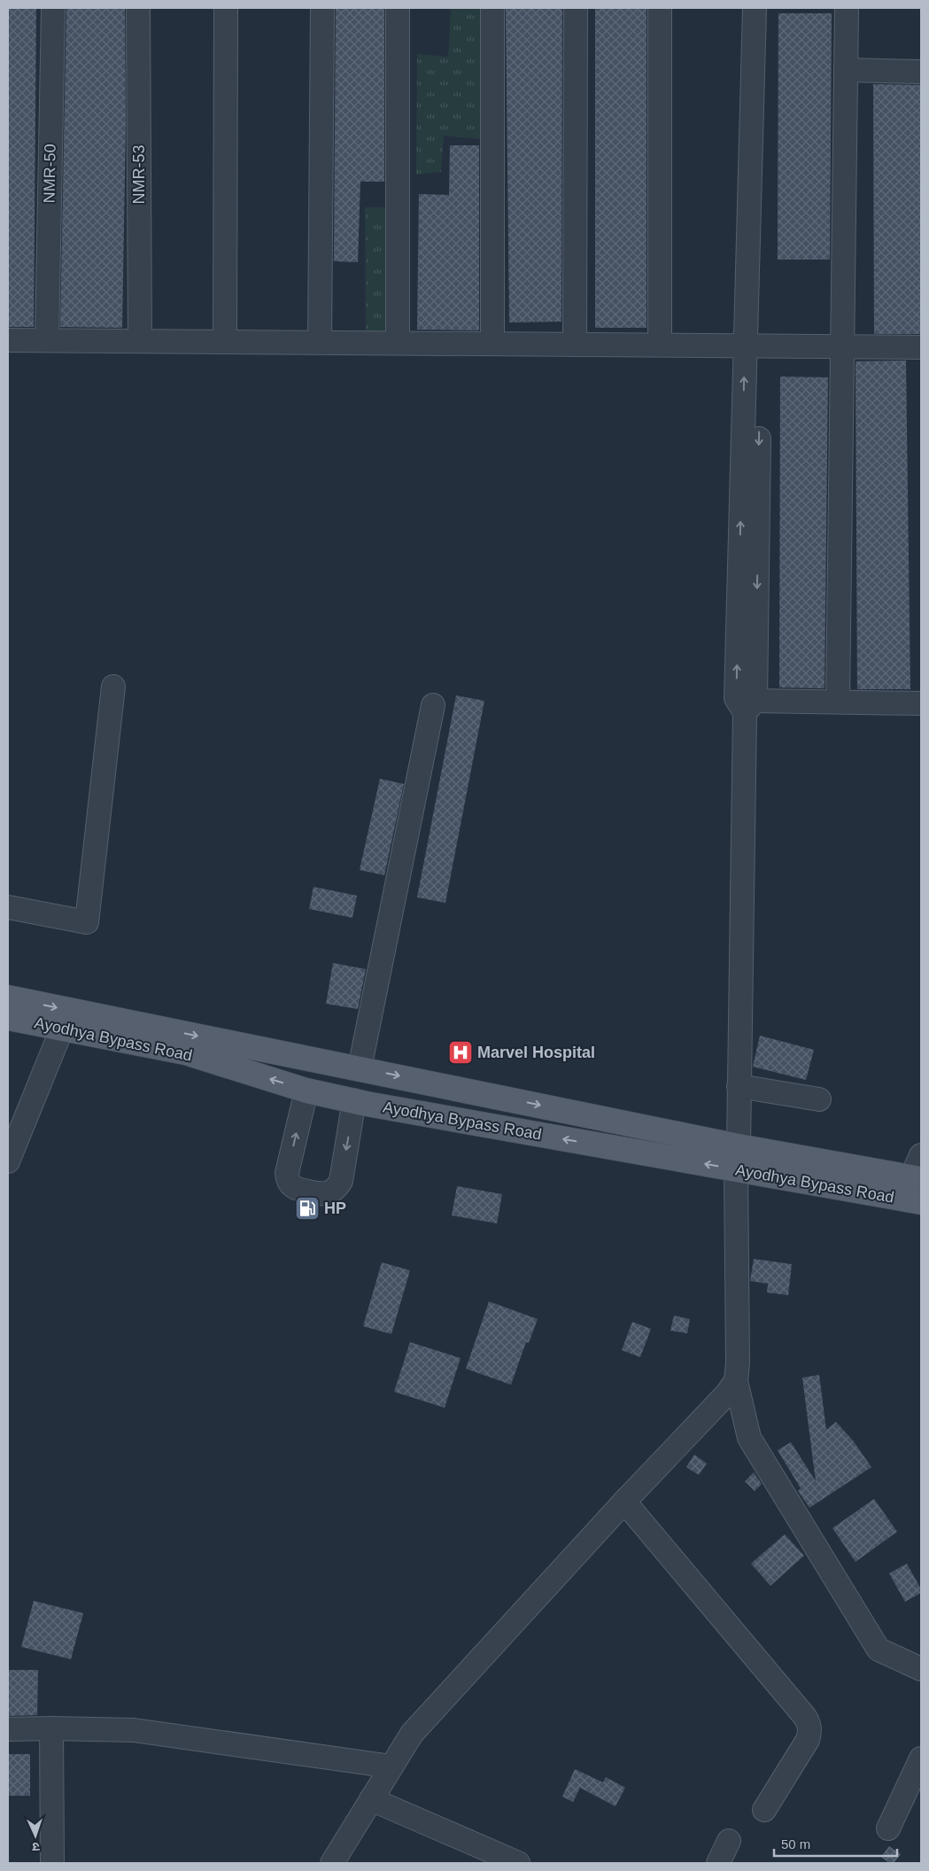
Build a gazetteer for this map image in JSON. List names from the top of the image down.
{
  "streets": {
    "main road": ["Ayodhya Bypass Road"],
    "street": ["NMR-50", "NMR-53"]
  },
  "places": {
    "hospital": ["Marvel Hospital"],
    "fuel station": ["HP"]
  },
  "scale_bar": "50 m",
  "north": "bottom"
}
